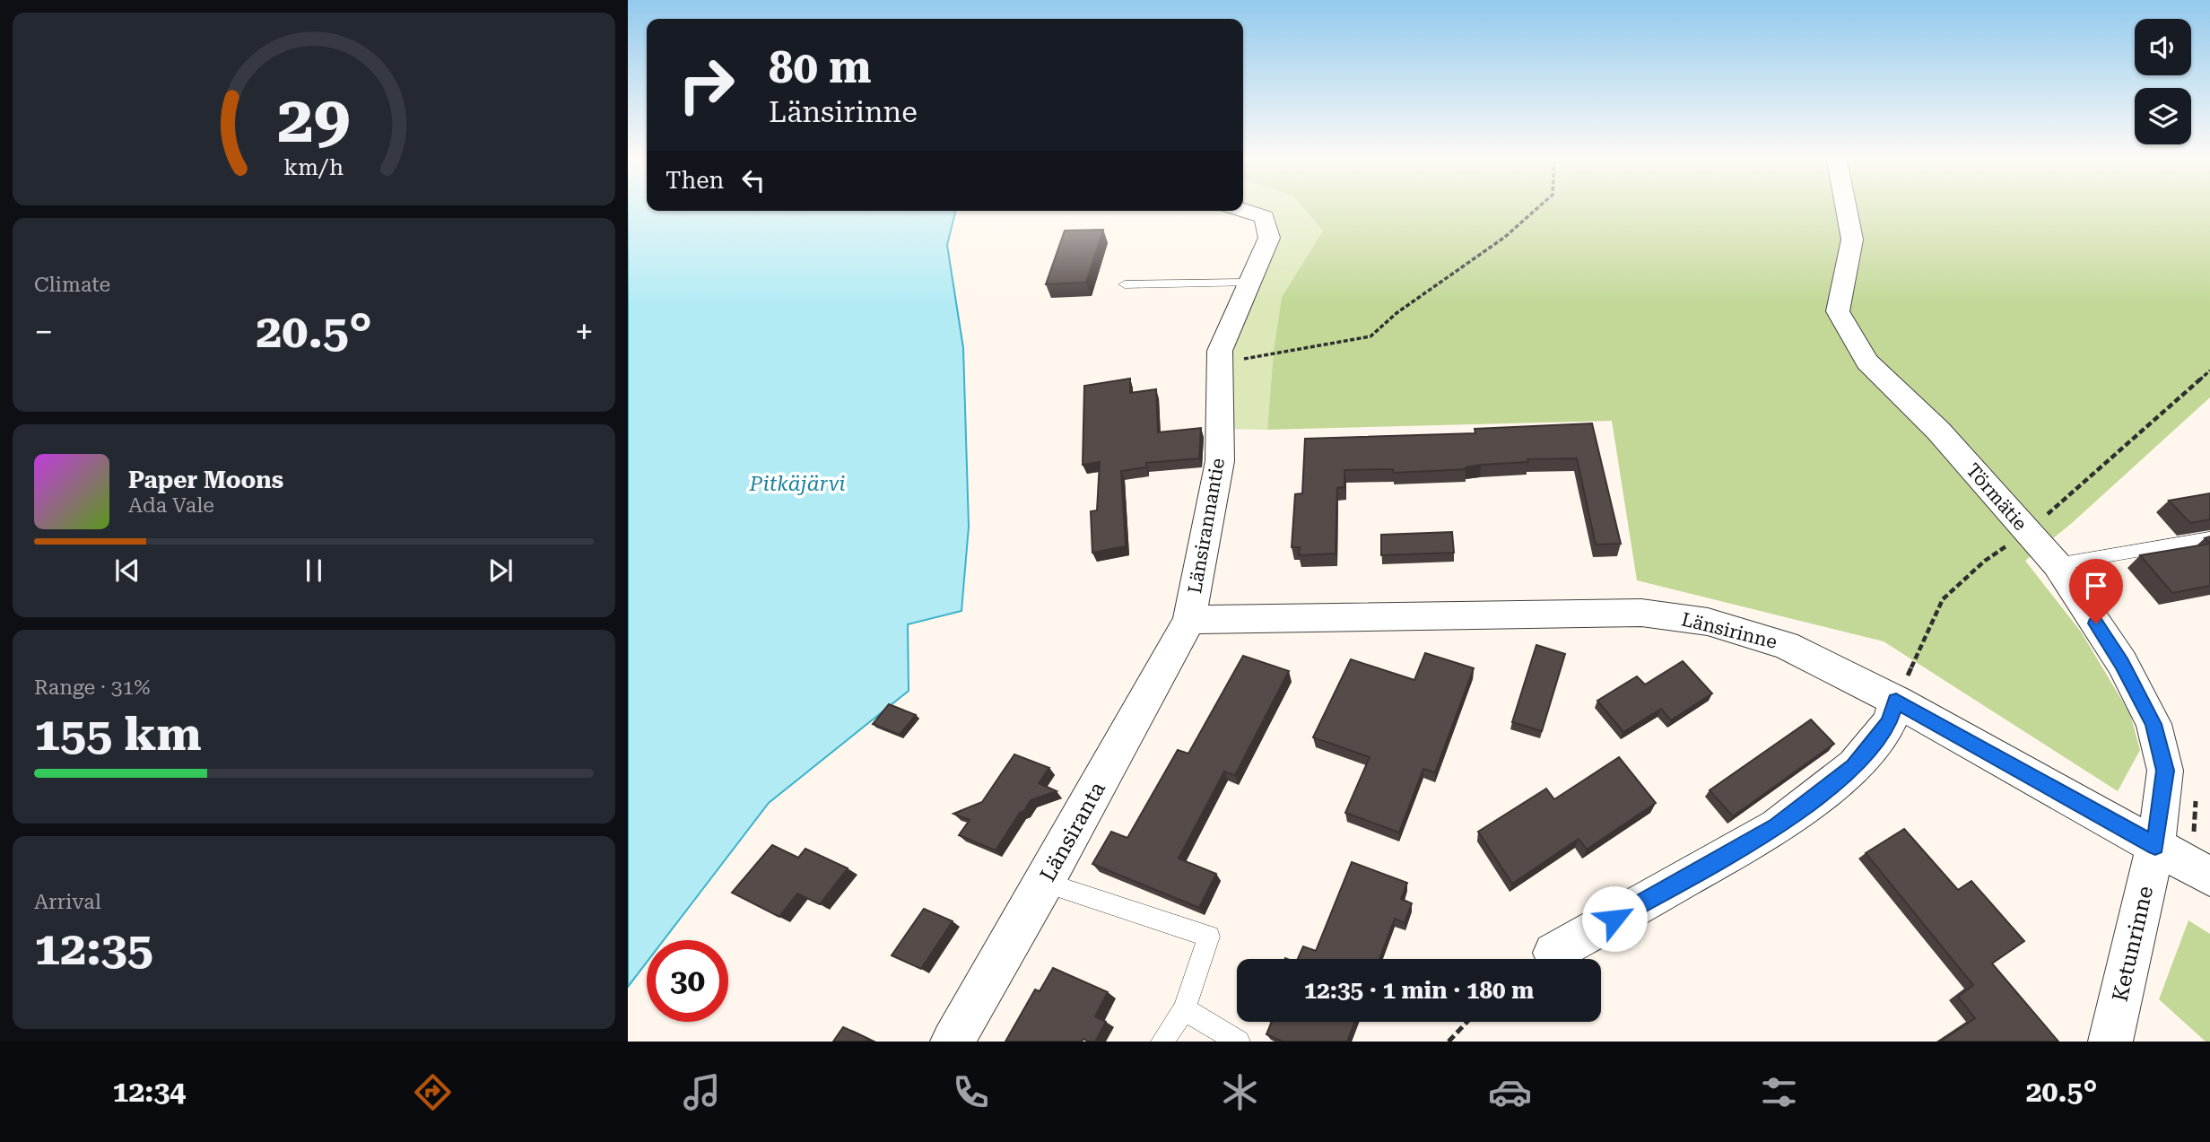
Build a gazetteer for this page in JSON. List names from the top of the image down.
{
  "streets": {
    "street": [
      "Törmätie",
      "Länsirannantie",
      "Länsirinne",
      "Länsiranta",
      "Ketunrinne"
    ]
  },
  "crossings": [
    ["Törmätie", "Länsirinne"],
    ["Törmätie", "Ketunrinne"],
    ["Länsirannantie", "Länsirinne"],
    ["Länsirannantie", "Länsiranta"],
    ["Länsirinne", "Länsiranta"],
    ["Länsirinne", "Ketunrinne"]
  ],
  "water": ["Pitkäjärvi"],
  "page": {
    "turn": ["80 m", "Länsirinne"],
    "then": "Then",
    "tile": [
      "Climate",
      ["Range · 31%", "155 km"],
      ["Arrival", "12:35"]
    ],
    "heat": ["−", "20.5°", "+"],
    "song": ["Paper Moons", "Ada Vale"],
    "limit": "30",
    "trip": "12:35 · 1 min · 180 m",
    "tabs": ["12:34", "20.5°"],
    "gauge": ["29", "km/h"]
  }
}
